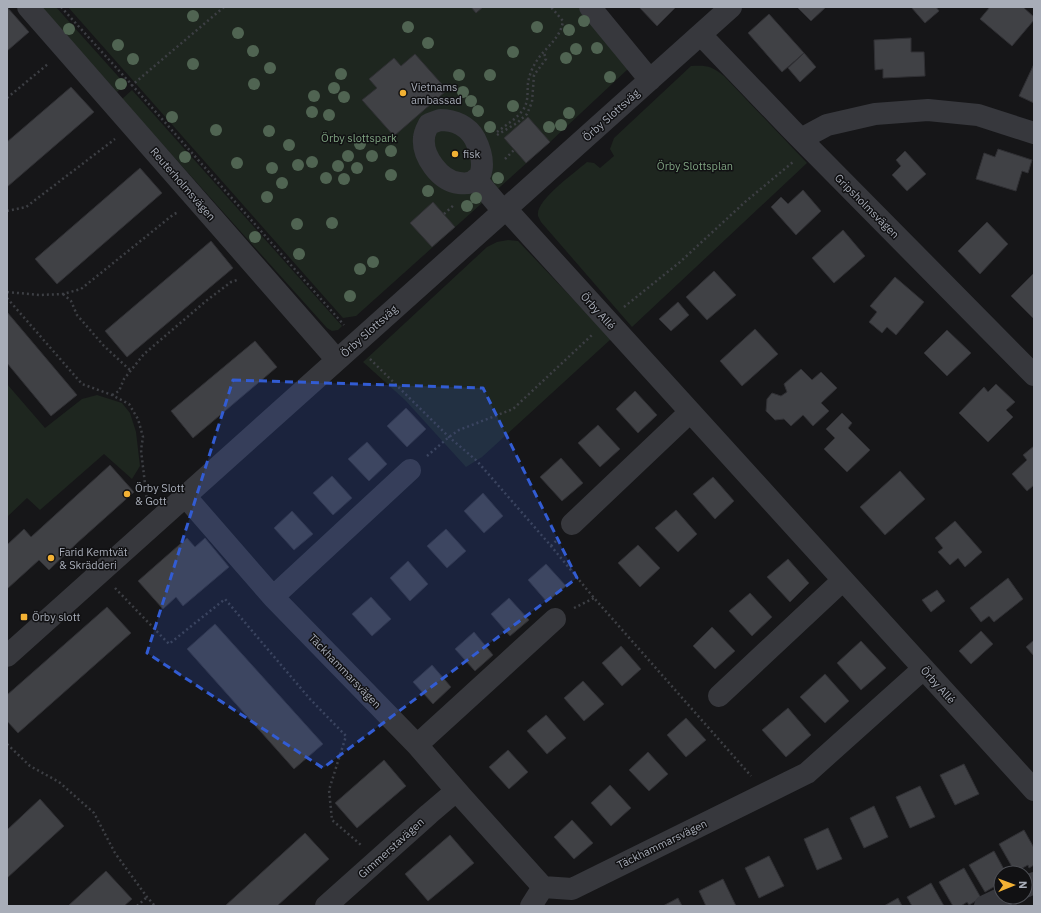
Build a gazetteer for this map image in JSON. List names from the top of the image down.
{
  "streets": {
    "street": [
      "Örby Slottsväg",
      "Reuterholmsvägen",
      "Gripsholmsvägen",
      "Örby Allé",
      "Täckhammarsvägen",
      "Gimmerstavägen"
    ]
  },
  "crossings": [
    ["Örby Slottsväg", "Reuterholmsvägen"],
    ["Örby Slottsväg", "Gripsholmsvägen"],
    ["Örby Slottsväg", "Örby Allé"],
    ["Örby Slottsväg", "Täckhammarsvägen"],
    ["Örby Allé", "Täckhammarsvägen"],
    ["Täckhammarsvägen", "Gimmerstavägen"]
  ],
  "parks": ["Örby slottspark", "Örby Slottsplan"],
  "places": {
    "other": [
      "Vietnams ambassad",
      "fisk",
      "Örby Slott & Gott",
      "Farid Kemtvät & Skrädderi"
    ],
    "transit": ["Örby slott"]
  },
  "north": "right"
}
